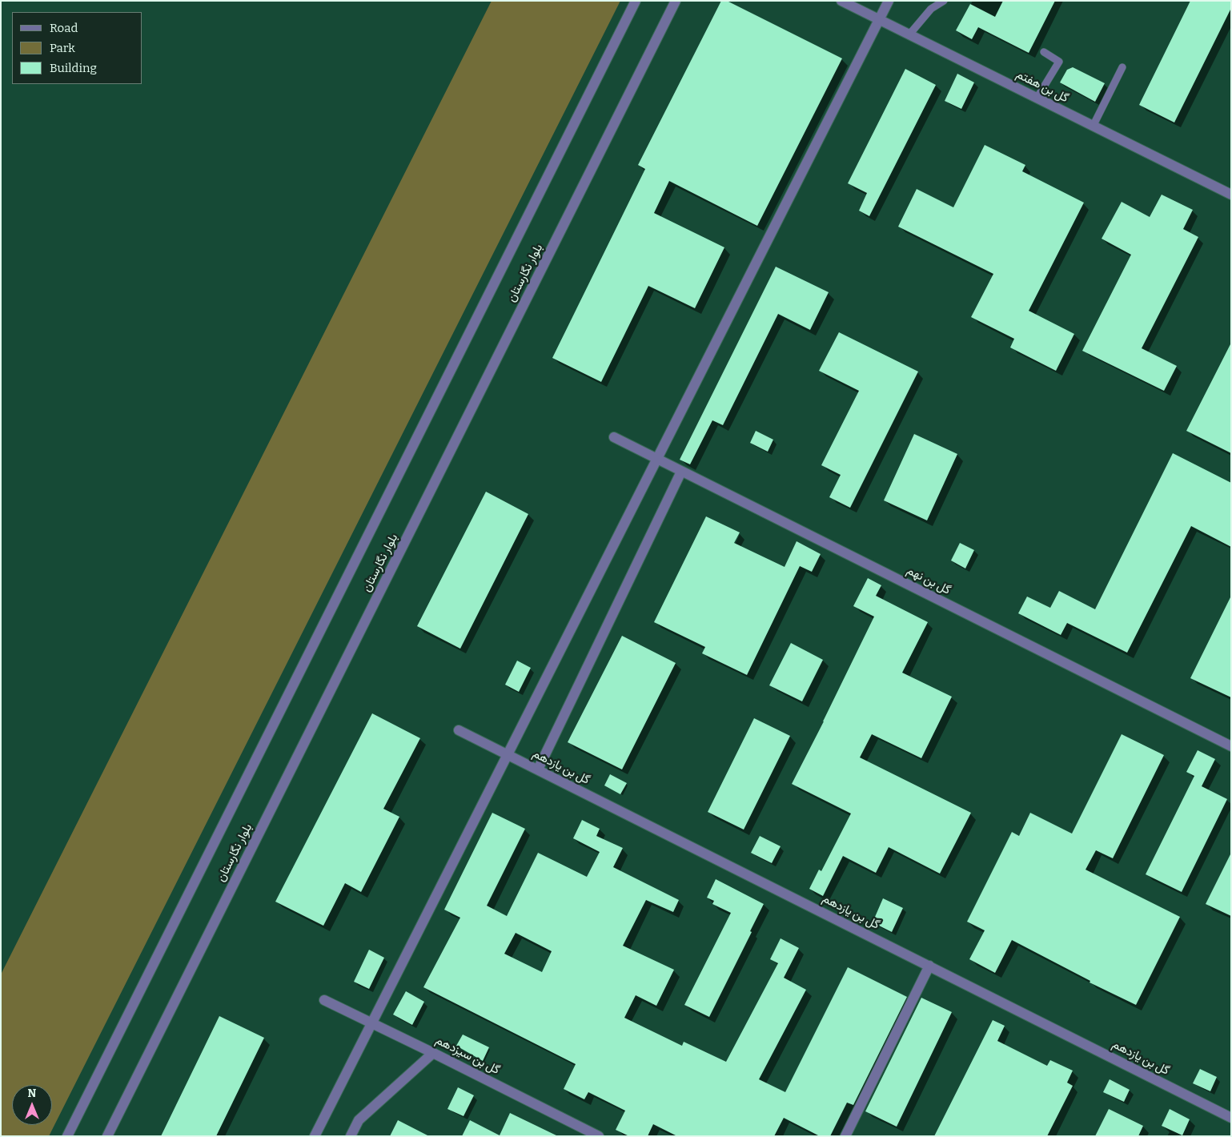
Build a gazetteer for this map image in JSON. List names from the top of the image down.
{
  "streets": {
    "street": [
      "گل بن هفتم",
      "بلوار نگارستان",
      "گل بن نهم",
      "گل بن یازدهم",
      "گل بن سیزدهم"
    ]
  },
  "legend": ["Road", "Park", "Building"],
  "north": "top"
}
